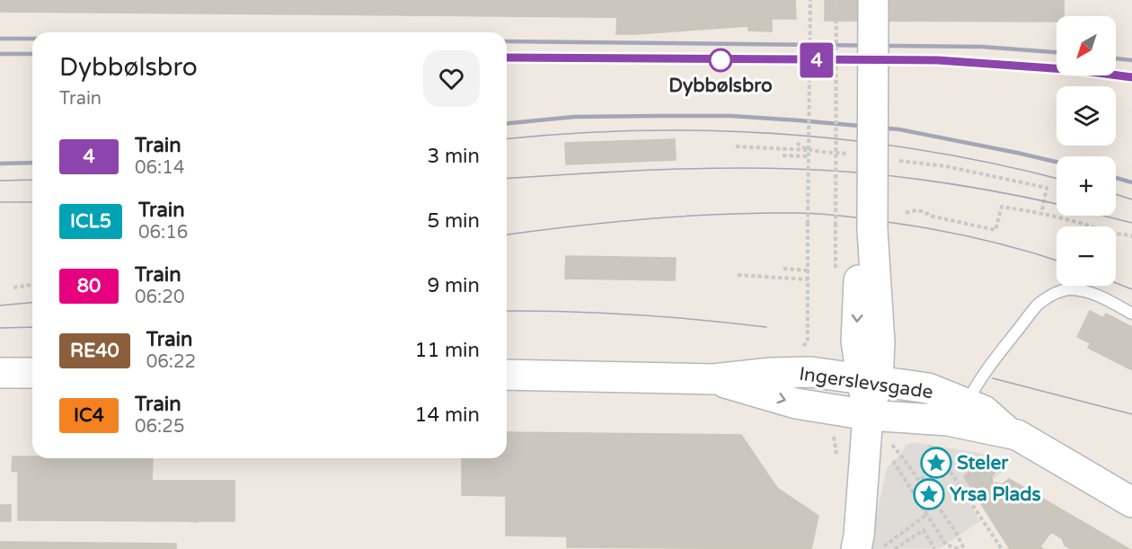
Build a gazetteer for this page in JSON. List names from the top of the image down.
{
  "streets": {
    "street": ["Ingerslevsgade"]
  },
  "places": {
    "other": ["Dybbølsbro"],
    "place": ["Steler", "Yrsa Plads"]
  },
  "north": "bottom left",
  "page": {
    "on_map": "4",
    "map_buttons": ["+", "−"],
    "heading": ["Dybbølsbro", "Train"],
    "list": [
      {
        "mark": "4",
        "name": "Train",
        "note": "06:14",
        "value": "3 min"
      },
      {
        "mark": "ICL5",
        "name": "Train",
        "note": "06:16",
        "value": "5 min"
      },
      {
        "mark": "80",
        "name": "Train",
        "note": "06:20",
        "value": "9 min"
      },
      {
        "mark": "RE40",
        "name": "Train",
        "note": "06:22",
        "value": "11 min"
      },
      {
        "mark": "IC4",
        "name": "Train",
        "note": "06:25",
        "value": "14 min"
      }
    ]
  }
}
